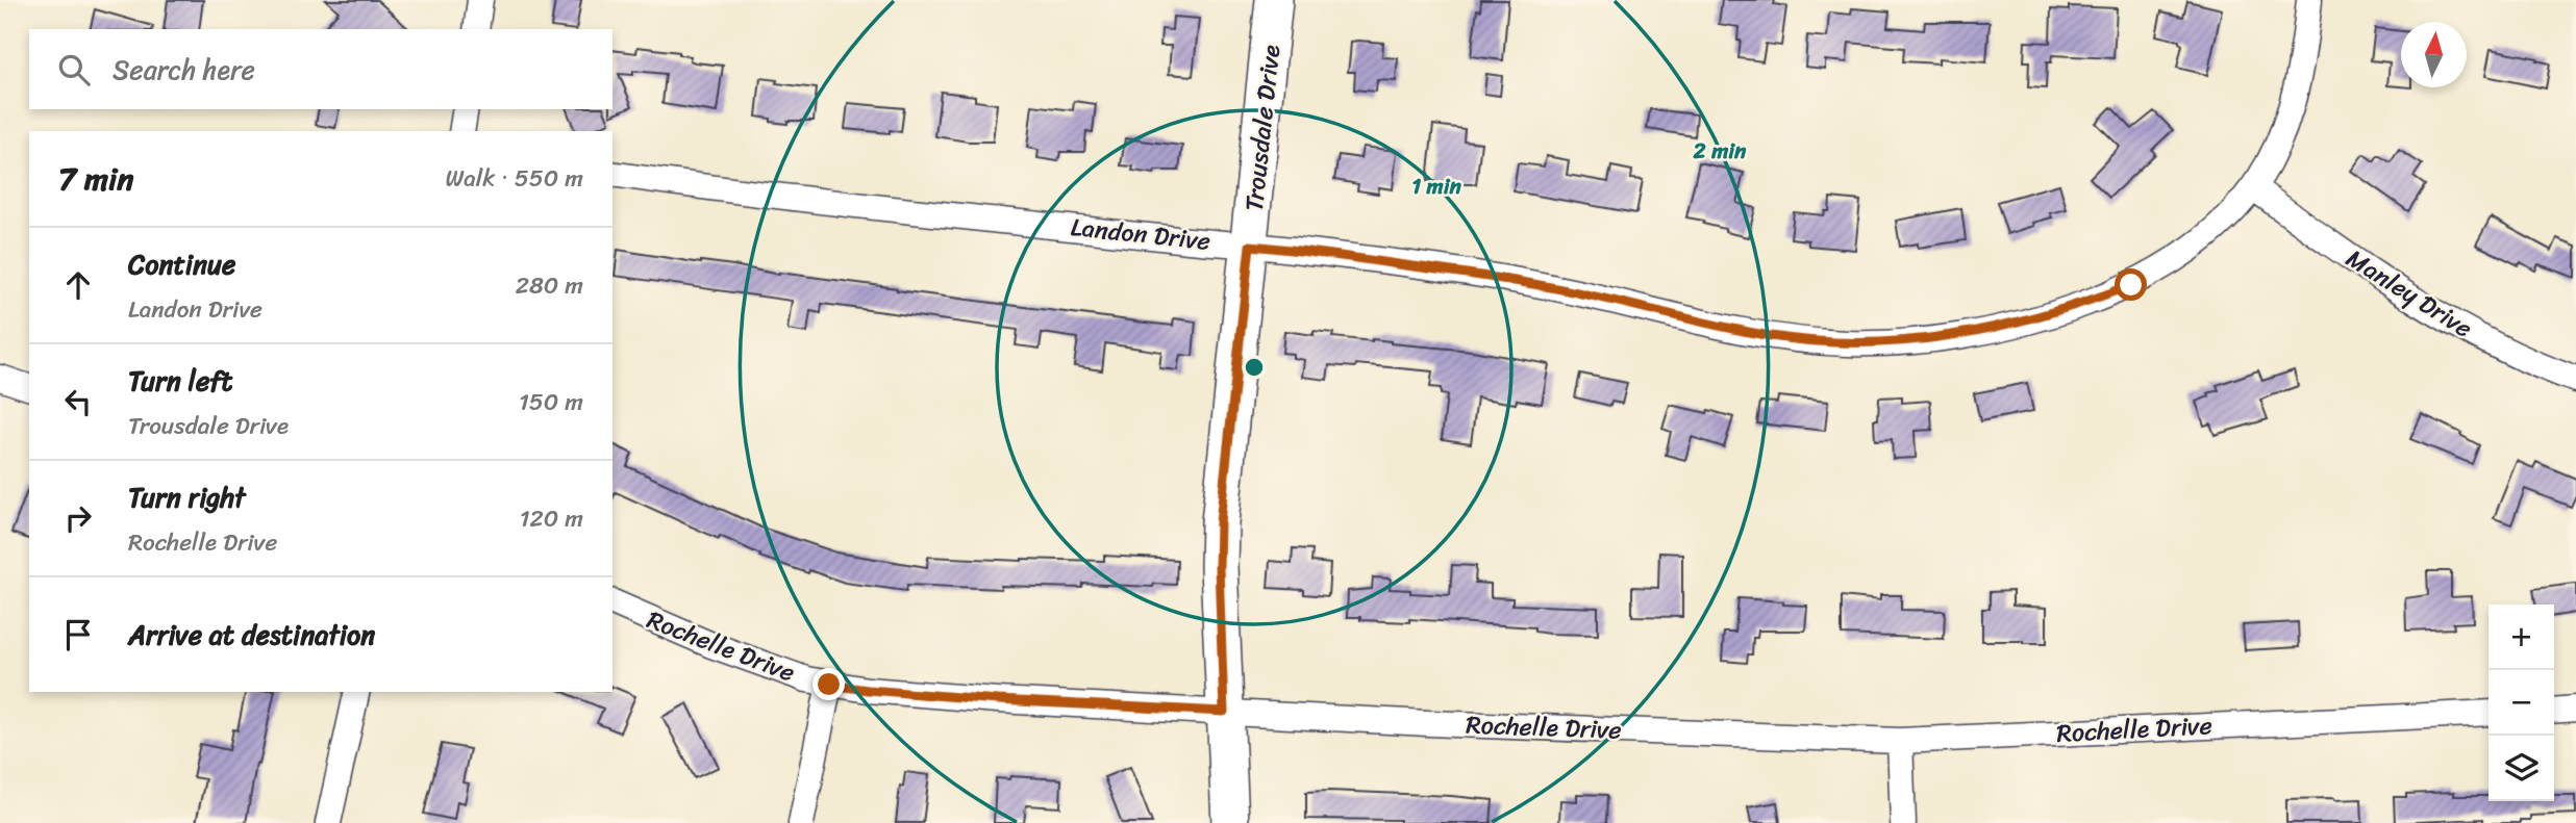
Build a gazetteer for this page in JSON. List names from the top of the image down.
{
  "streets": {
    "street": [
      "Trousdale Drive",
      "Landon Drive",
      "Manley Drive",
      "Rochelle Drive"
    ]
  },
  "crossings": [
    ["Trousdale Drive", "Landon Drive"],
    ["Trousdale Drive", "Rochelle Drive"],
    ["Landon Drive", "Manley Drive"]
  ],
  "north": "top",
  "page": {
    "search": "Search here",
    "heading": ["7 min", "Walk · 550 m"],
    "list": [
      ["Continue", "Landon Drive", "280 m"],
      ["Turn left", "Trousdale Drive", "150 m"],
      ["Turn right", "Rochelle Drive", "120 m"],
      "Arrive at destination"
    ],
    "map_buttons": ["+", "−"]
  },
  "rings": ["2 min", "1 min"]
}
